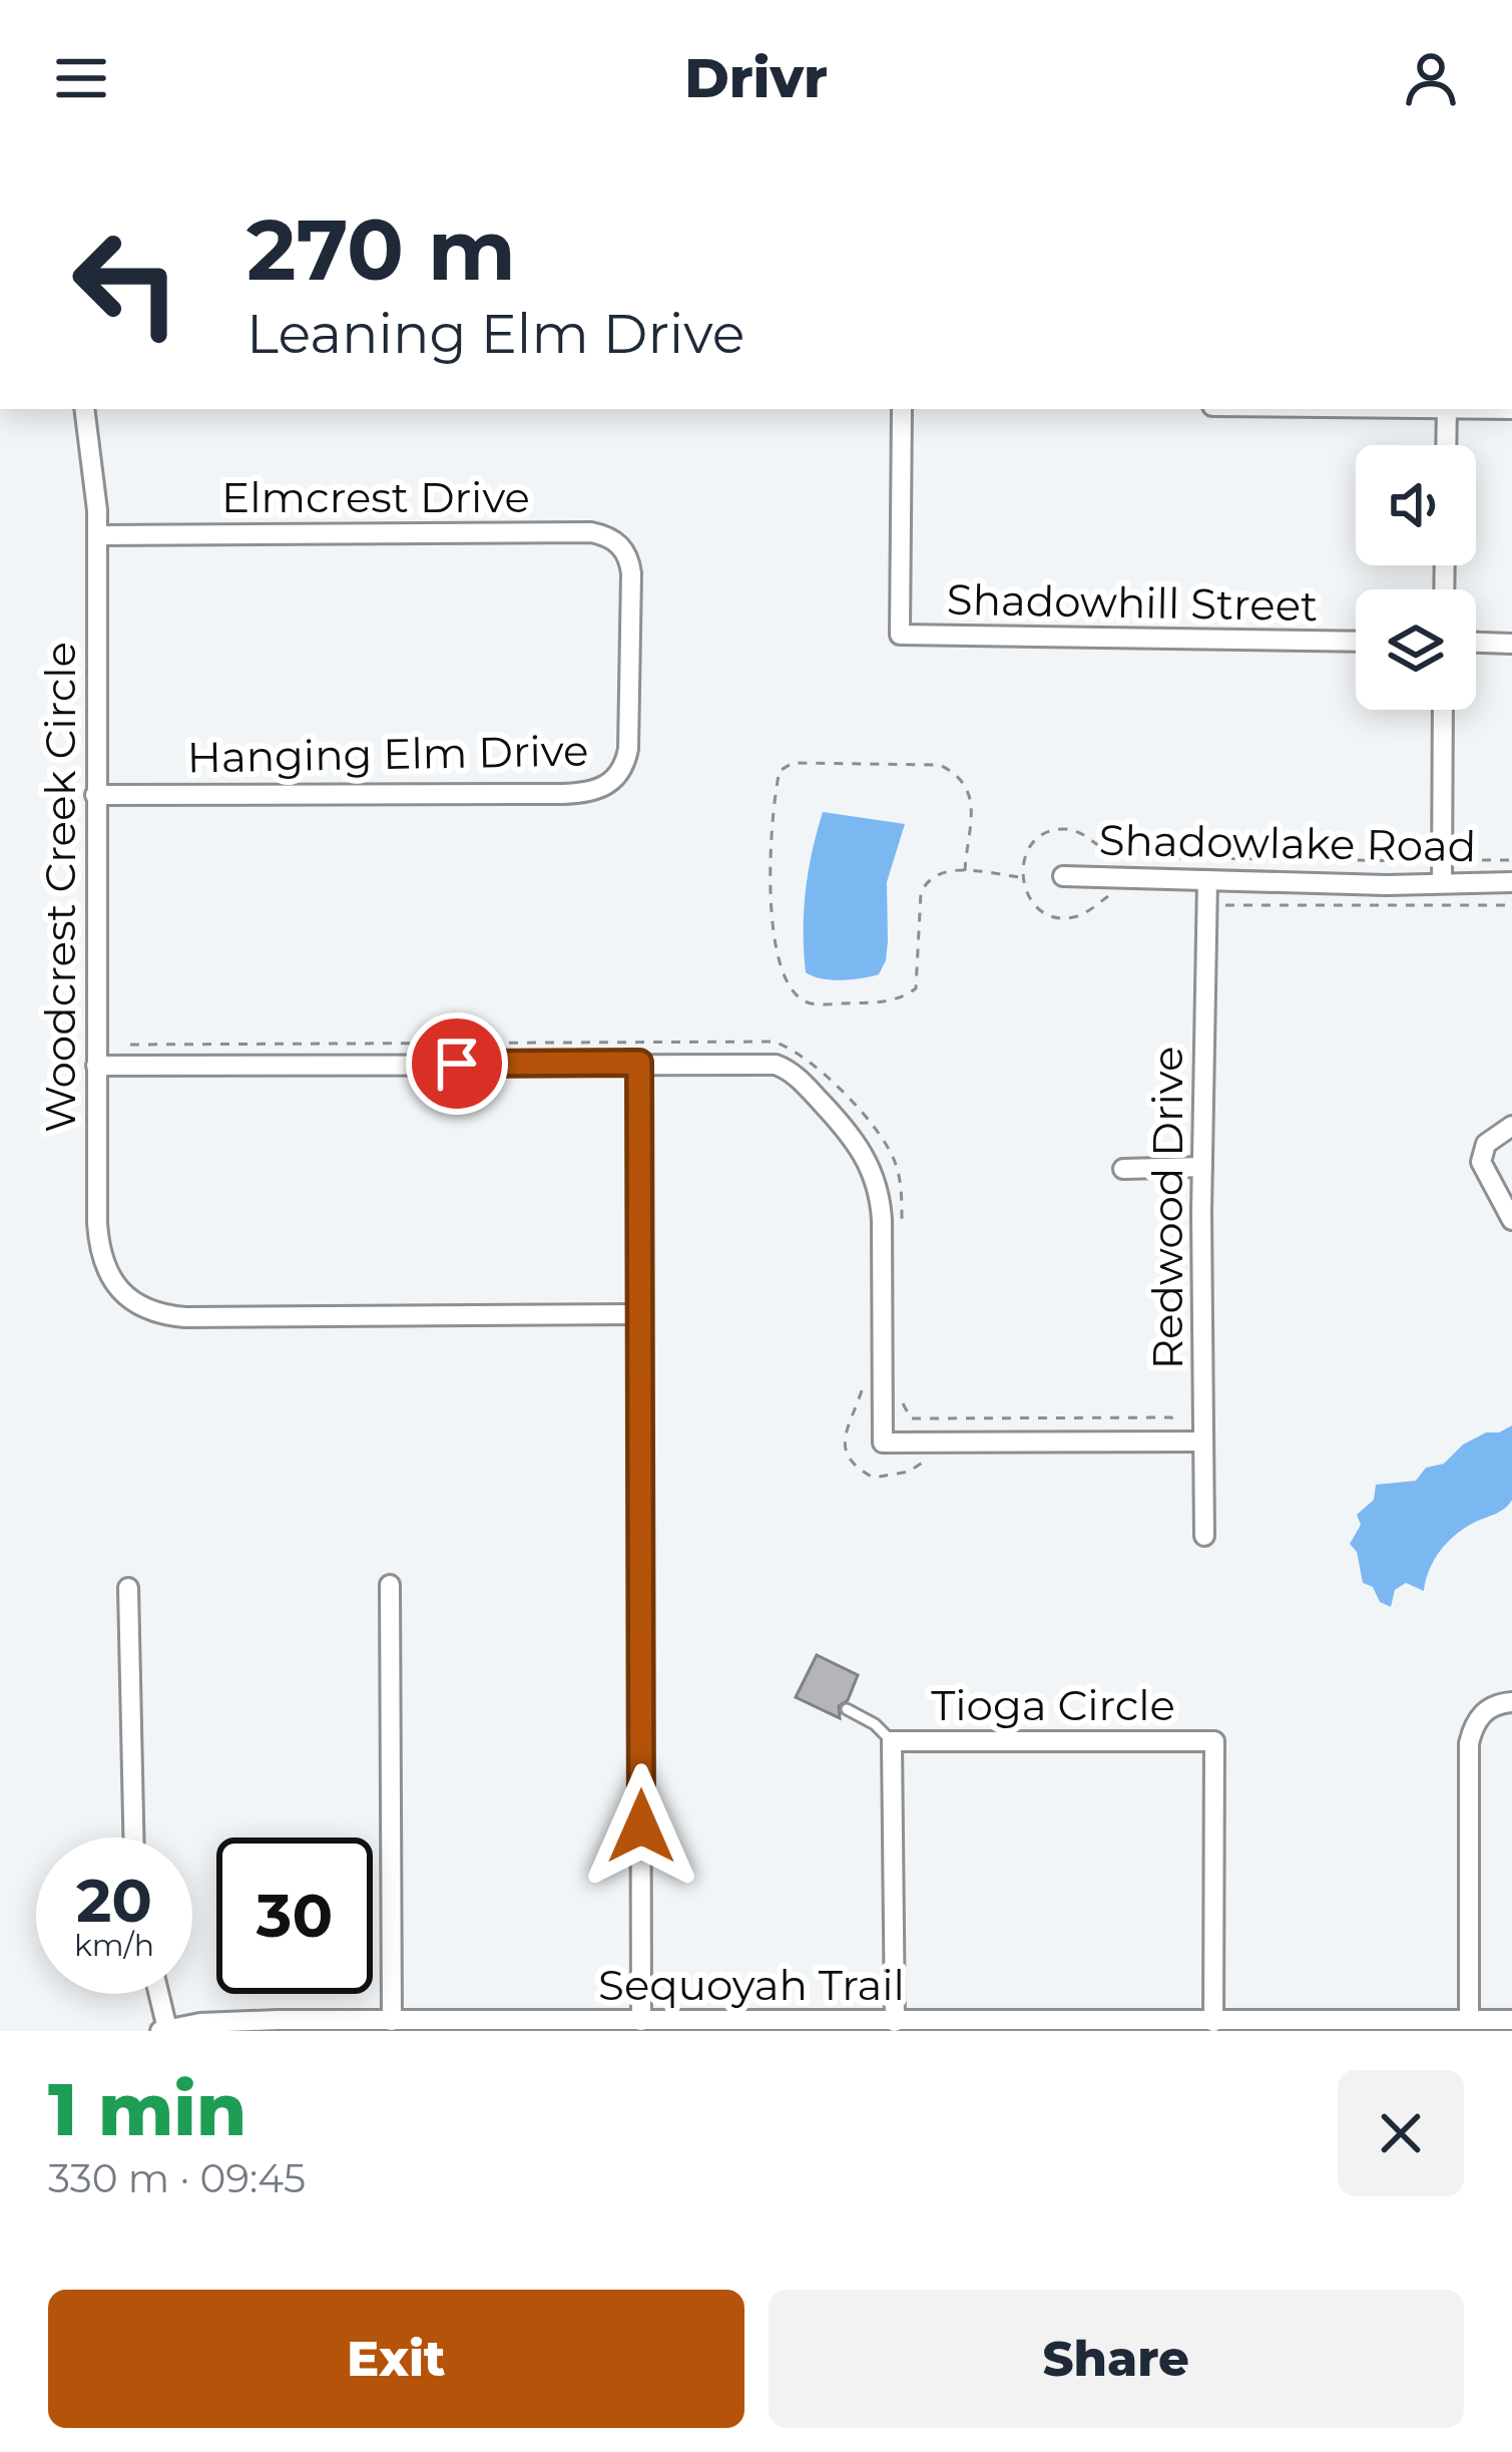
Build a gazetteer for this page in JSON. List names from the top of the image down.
{
  "streets": {
    "street": [
      "Elmcrest Drive",
      "Shadowhill Street",
      "Hanging Elm Drive",
      "Shadowlake Road",
      "Woodcrest Creek Circle",
      "Redwood Drive",
      "Tioga Circle",
      "Sequoyah Trail"
    ]
  },
  "crossings": [
    ["Elmcrest Drive", "Hanging Elm Drive"],
    ["Elmcrest Drive", "Woodcrest Creek Circle"],
    ["Hanging Elm Drive", "Woodcrest Creek Circle"],
    ["Shadowlake Road", "Redwood Drive"],
    ["Tioga Circle", "Sequoyah Trail"]
  ],
  "page": {
    "header": "Drivr",
    "turn": ["270 m", "Leaning Elm Drive"],
    "speed": "20 km/h",
    "limit": "30",
    "heading": ["1 min", "330 m · 09:45"],
    "buttons": ["Exit", "Share"]
  }
}
